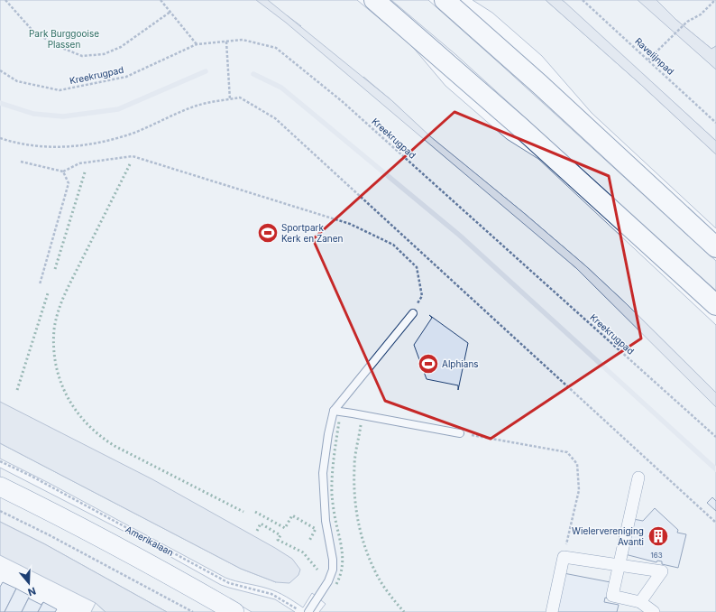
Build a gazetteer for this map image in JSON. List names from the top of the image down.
{
  "streets": {
    "path": ["Ravelijnpad", "Kreekrugpad", "Amerikalaan"]
  },
  "parks": ["Park Burggooise Plassen"],
  "places": {
    "sports": ["Sportpark Kerk en Zanen", "Alphians"],
    "building": ["Wielervereniging Avanti"]
  },
  "house_numbers": ["163"],
  "north": "bottom"
}
